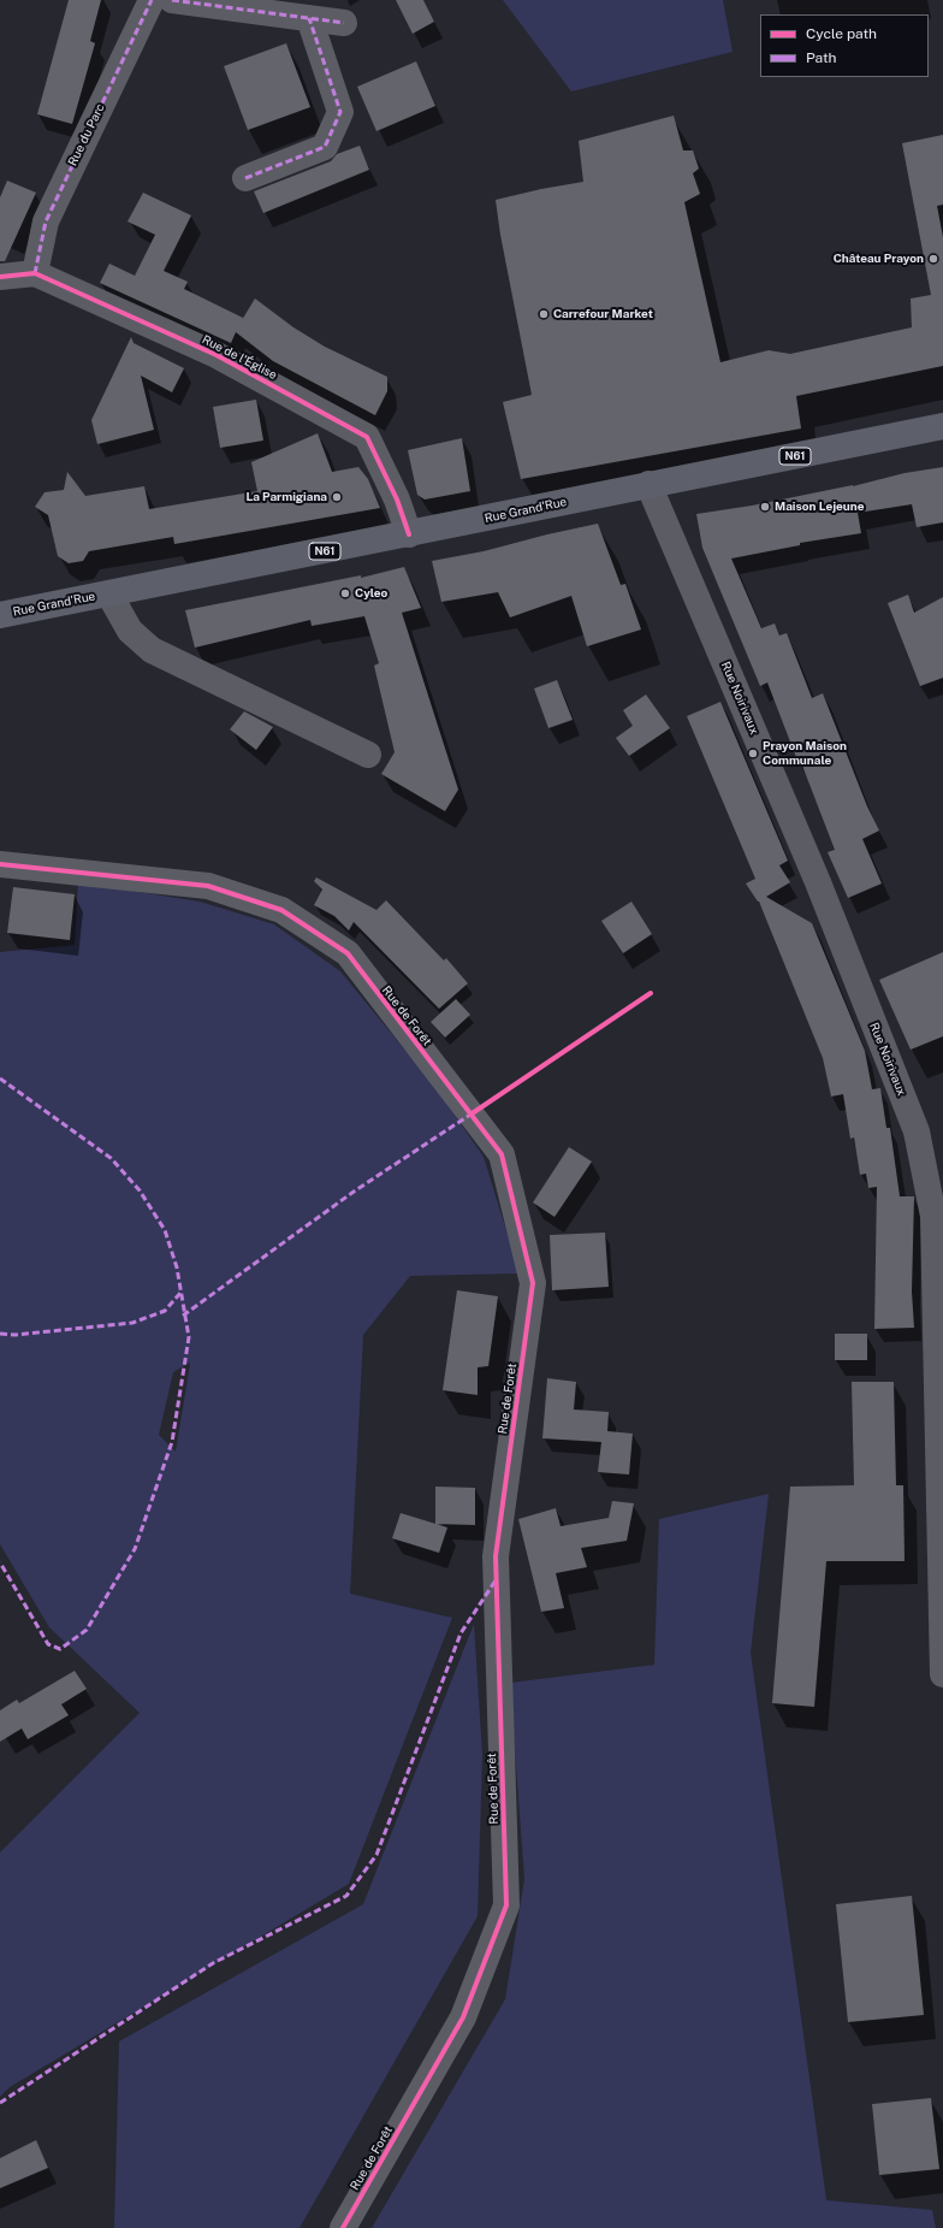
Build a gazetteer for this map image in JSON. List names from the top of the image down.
{
  "streets": {
    "main road": ["N61", "Rue Grand'Rue"],
    "street": [
      "Rue du Parc",
      "Rue de l'Église",
      "Rue Noirivaux",
      "Rue de Forêt"
    ]
  },
  "crossings": [
    ["Rue du Parc", "Rue de l'Église"],
    ["Rue de l'Église", "Rue Grand'Rue"],
    ["Rue Grand'Rue", "Rue Noirivaux"]
  ],
  "places": [
    "Château Prayon",
    "Carrefour Market",
    "La Parmigiana",
    "Maison Lejeune",
    "Cyleo",
    "Prayon Maison Communale"
  ],
  "legend": ["Cycle path", "Path"]
}
